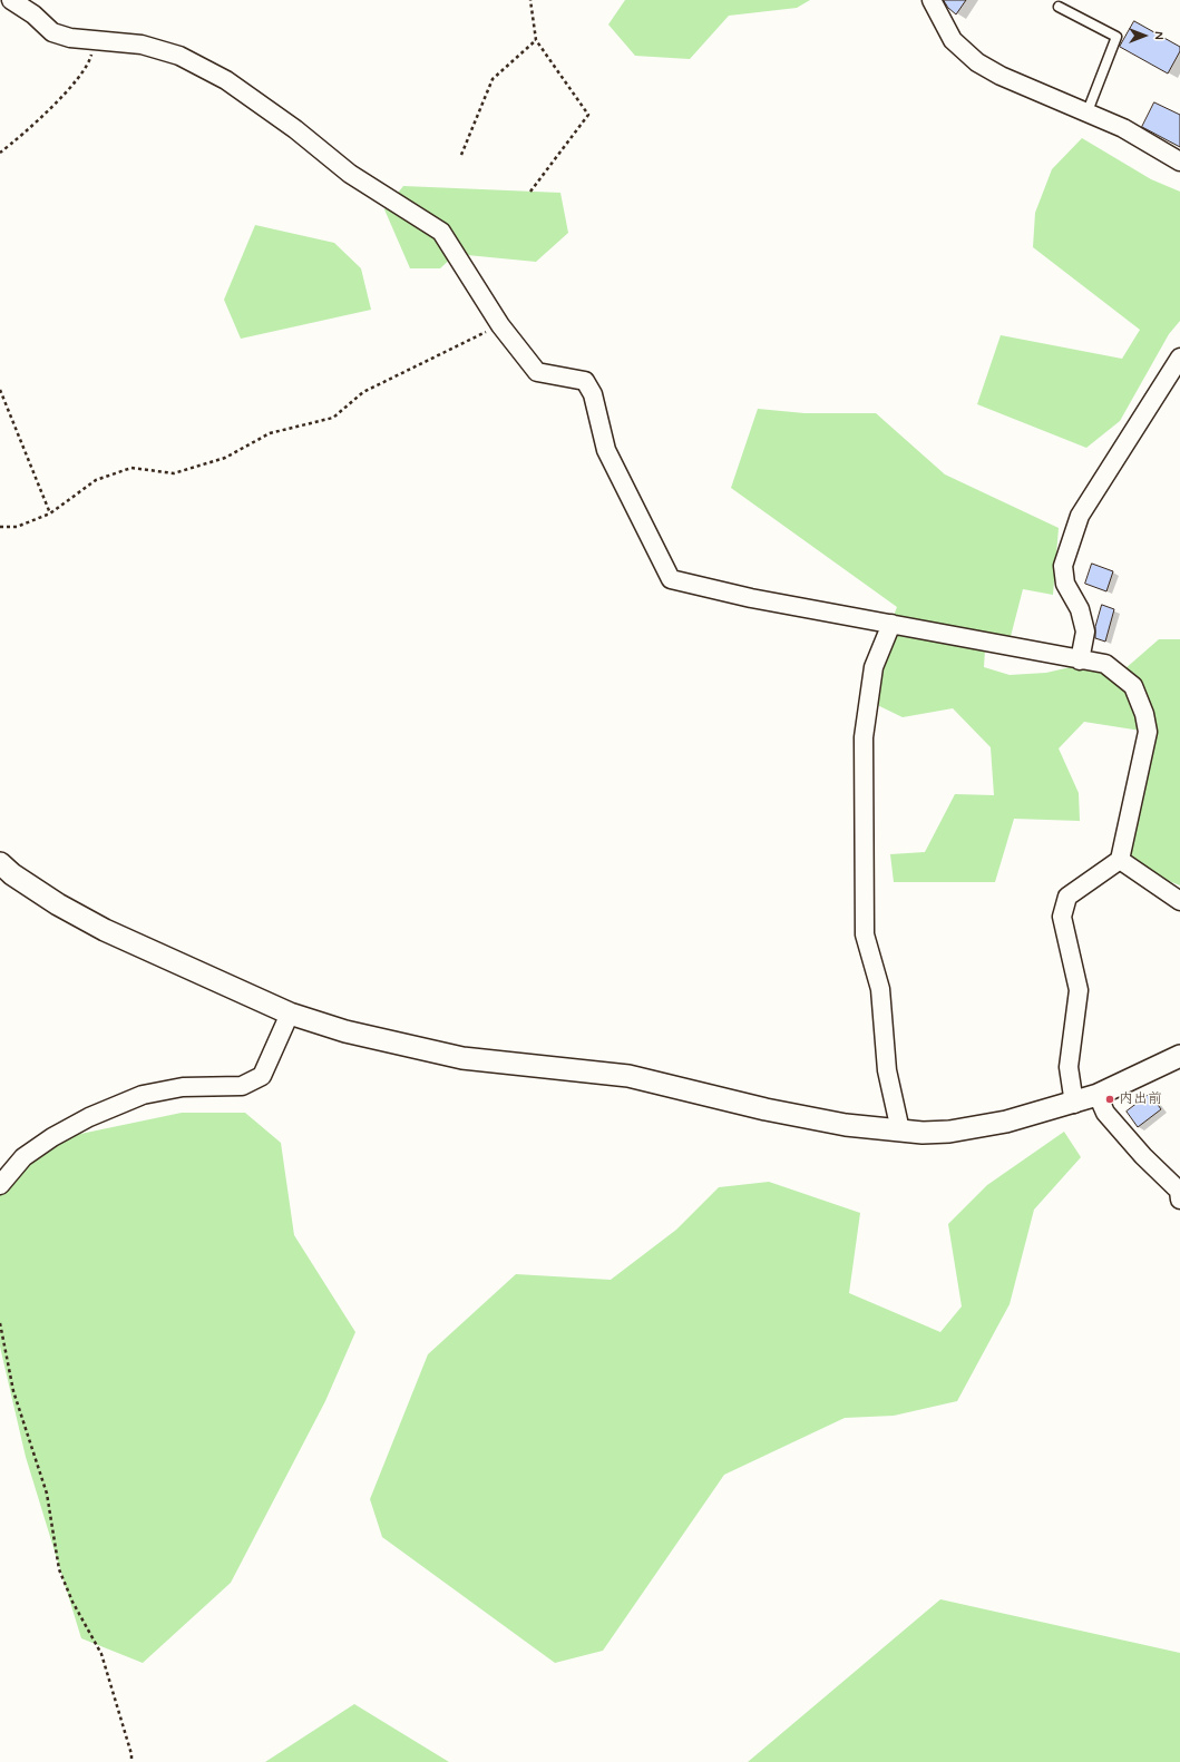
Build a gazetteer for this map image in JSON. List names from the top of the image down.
{
  "places": ["内出前"],
  "north": "right"
}
